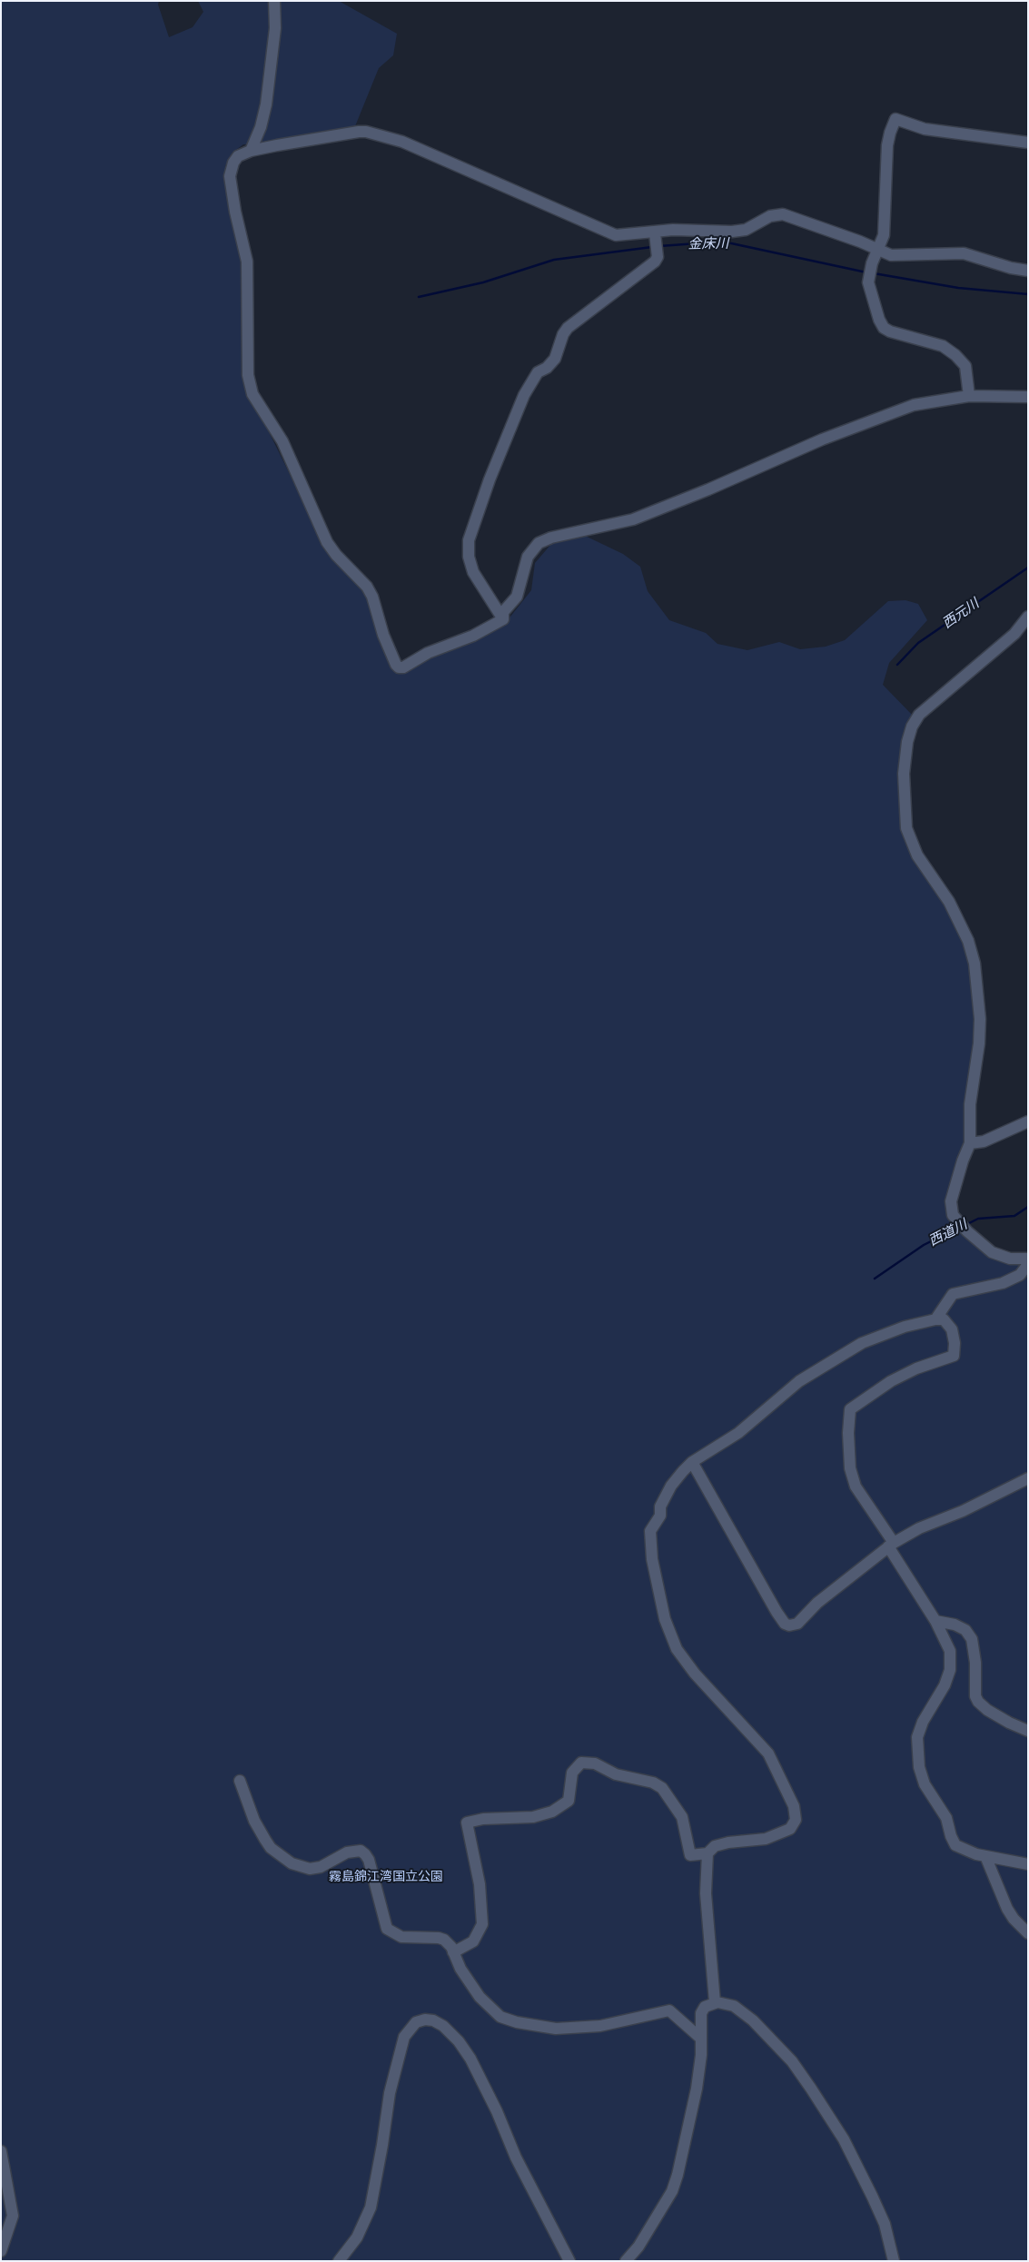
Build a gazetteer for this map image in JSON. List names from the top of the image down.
{
  "water": ["金床川", "西元川", "西道川"],
  "parks": ["霧島錦江湾国立公園"]
}
